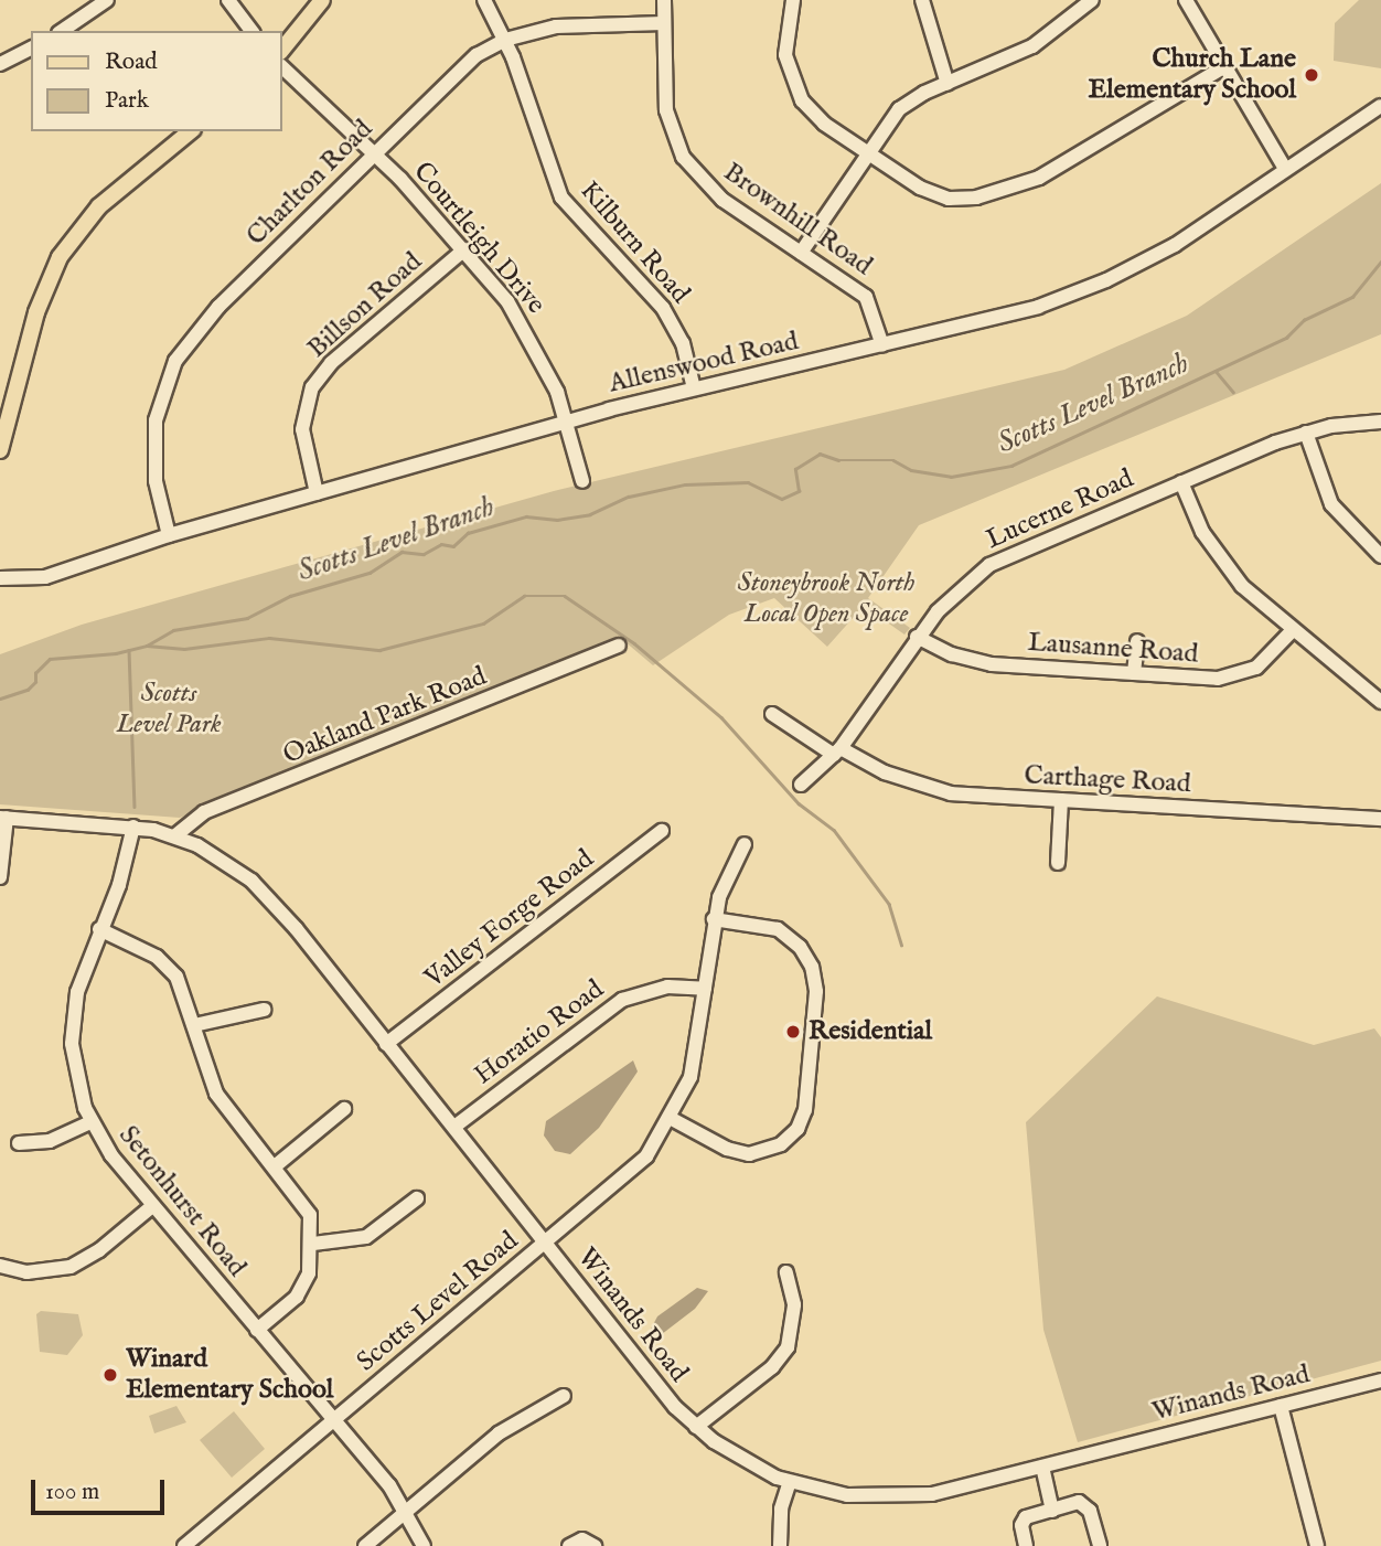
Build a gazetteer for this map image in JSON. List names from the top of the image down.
{
  "streets": {
    "street": [
      "Charlton Road",
      "Brownhill Road",
      "Courtleigh Drive",
      "Kilburn Road",
      "Billson Road",
      "Allenswood Road",
      "Lucerne Road",
      "Lausanne Road",
      "Oakland Park Road",
      "Carthage Road",
      "Valley Forge Road",
      "Horatio Road",
      "Setonhurst Road",
      "Scotts Level Road",
      "Winands Road"
    ]
  },
  "crossings": [
    ["Charlton Road", "Brownhill Road"],
    ["Charlton Road", "Courtleigh Drive"],
    ["Charlton Road", "Kilburn Road"],
    ["Charlton Road", "Allenswood Road"],
    ["Brownhill Road", "Allenswood Road"],
    ["Courtleigh Drive", "Billson Road"],
    ["Courtleigh Drive", "Allenswood Road"],
    ["Kilburn Road", "Allenswood Road"],
    ["Billson Road", "Allenswood Road"],
    ["Lucerne Road", "Lausanne Road"],
    ["Lucerne Road", "Carthage Road"],
    ["Oakland Park Road", "Winands Road"],
    ["Valley Forge Road", "Winands Road"],
    ["Horatio Road", "Winands Road"],
    ["Setonhurst Road", "Scotts Level Road"],
    ["Setonhurst Road", "Winands Road"],
    ["Scotts Level Road", "Winands Road"]
  ],
  "water": ["Scotts Level Branch"],
  "parks": ["Stoneybrook North Local Open Space", "Scotts Level Park"],
  "places": ["Church Lane Elementary School", "Residential", "Winard Elementary School"],
  "legend": ["Road", "Park"],
  "scale_bar": "100 m"
}
